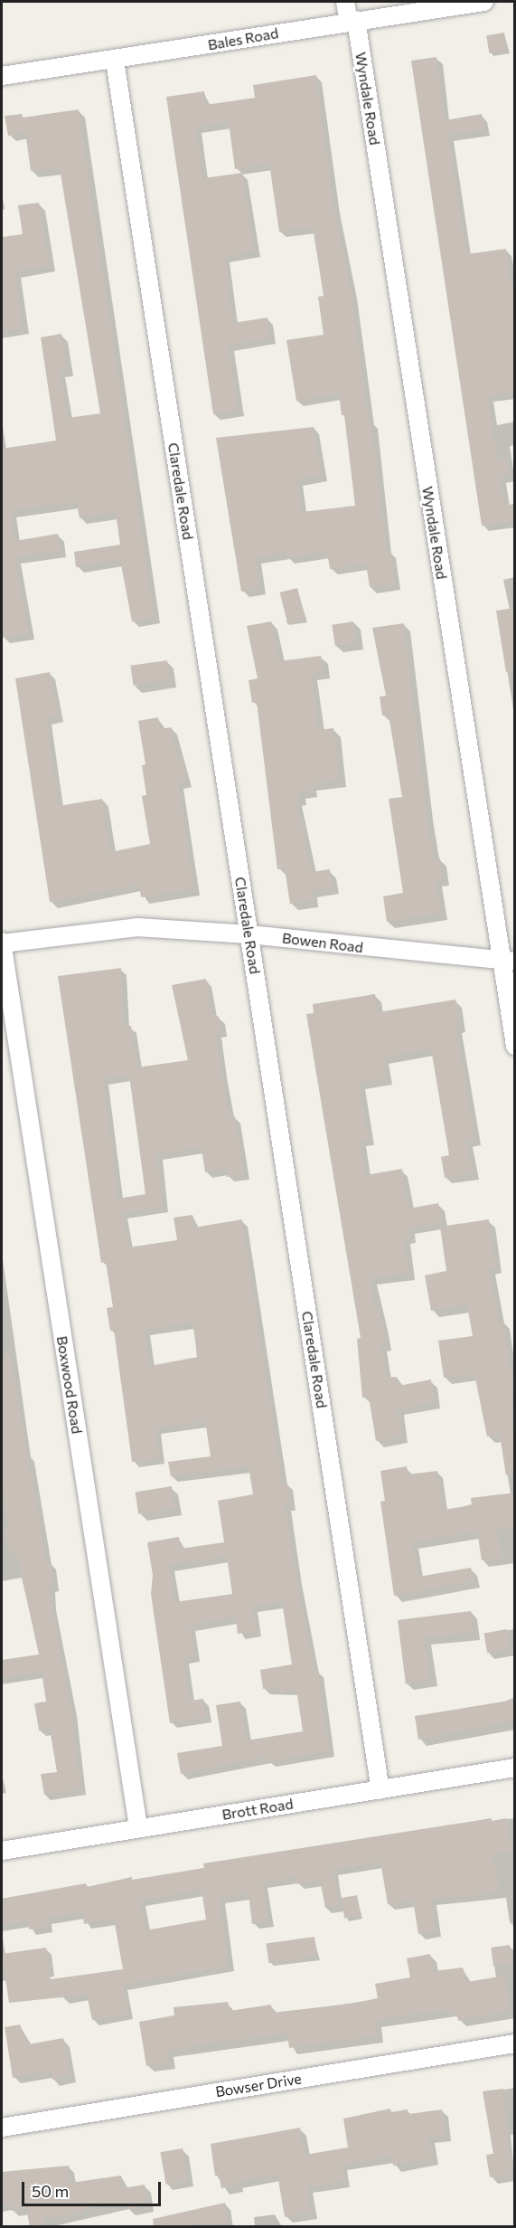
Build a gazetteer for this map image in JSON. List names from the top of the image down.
{
  "streets": {
    "street": [
      "Bales Road",
      "Wyndale Road",
      "Claredale Road",
      "Bowen Road",
      "Boxwood Road",
      "Brott Road",
      "Bowser Drive"
    ]
  },
  "crossings": [
    ["Bales Road", "Wyndale Road"],
    ["Bales Road", "Claredale Road"],
    ["Wyndale Road", "Bowen Road"],
    ["Claredale Road", "Bowen Road"],
    ["Claredale Road", "Brott Road"],
    ["Bowen Road", "Boxwood Road"],
    ["Boxwood Road", "Brott Road"]
  ],
  "scale_bar": "50 m"
}
